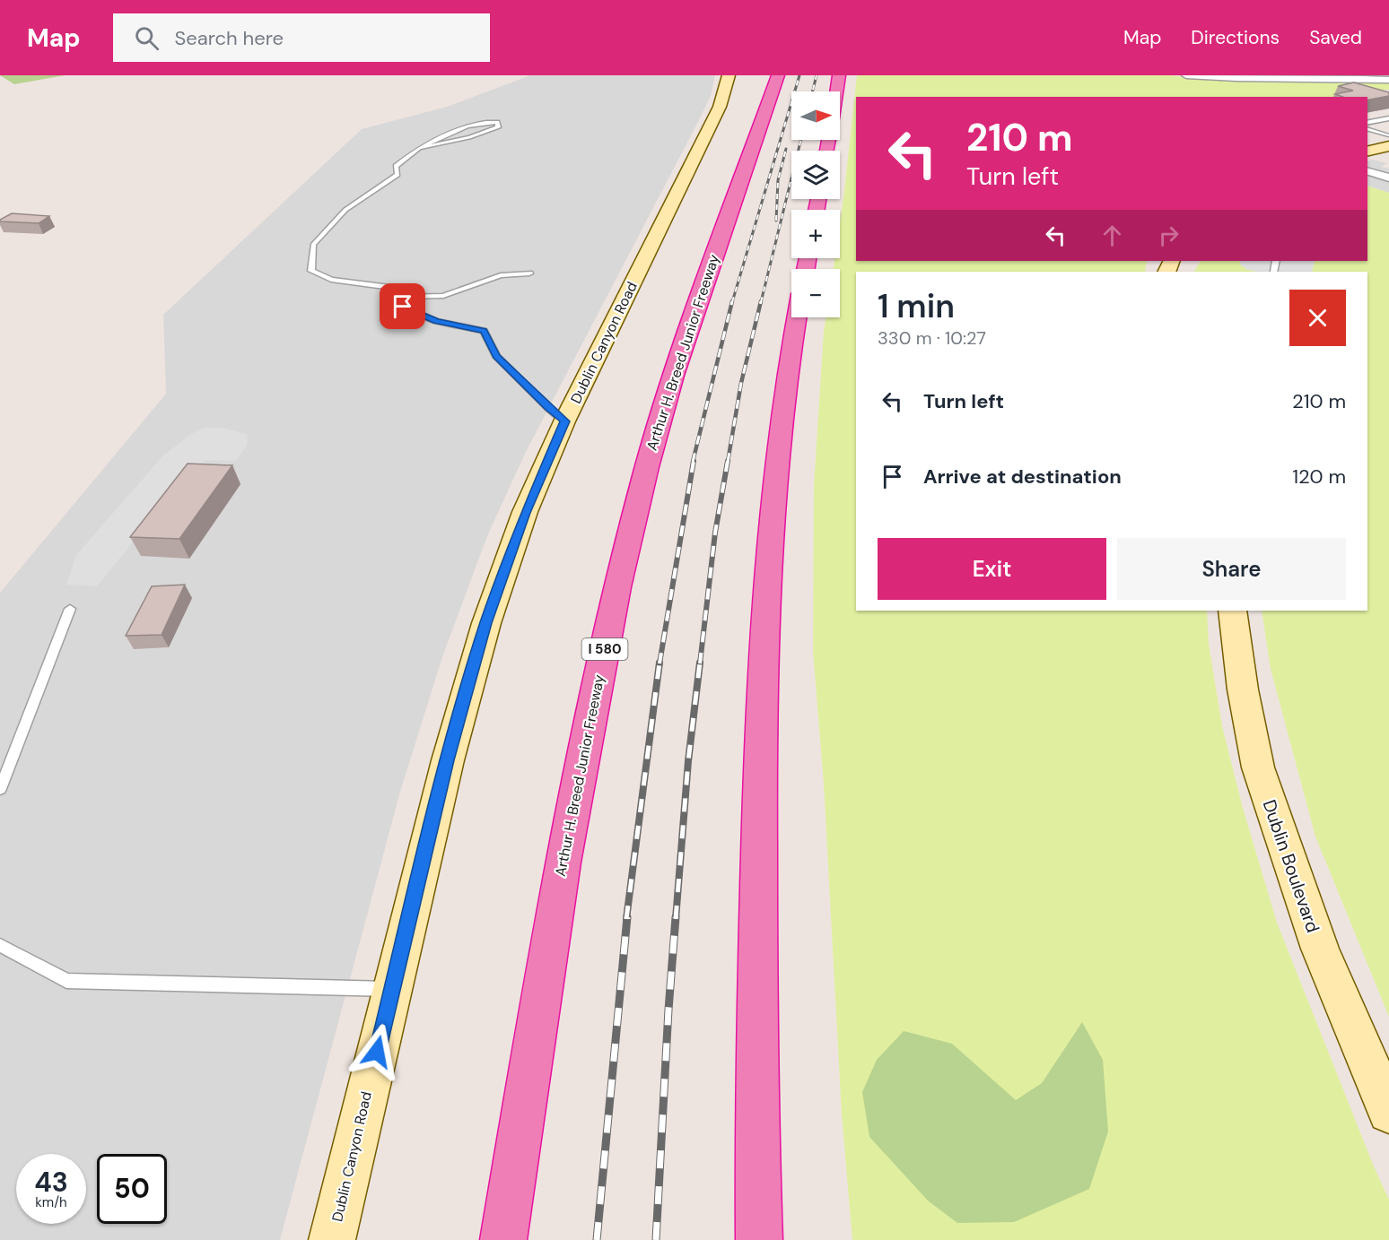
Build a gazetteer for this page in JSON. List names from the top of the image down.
{
  "streets": {
    "highway": ["Arthur H. Breed Junior Freeway", "I 580"],
    "main road": ["Dublin Canyon Road", "Dublin Boulevard"]
  },
  "north": "right",
  "page": {
    "header": "Map",
    "search": "Search here",
    "nav": ["Map", "Directions", "Saved"],
    "map_buttons": ["+", "−"],
    "turn": ["210 m", "Turn left"],
    "heading": ["1 min", "330 m · 10:27"],
    "list": [
      {
        "name": "Turn left",
        "value": "210 m"
      },
      {
        "name": "Arrive at destination",
        "value": "120 m"
      }
    ],
    "buttons": ["Exit", "Share"],
    "speed": "43 km/h",
    "limit": "50"
  }
}
